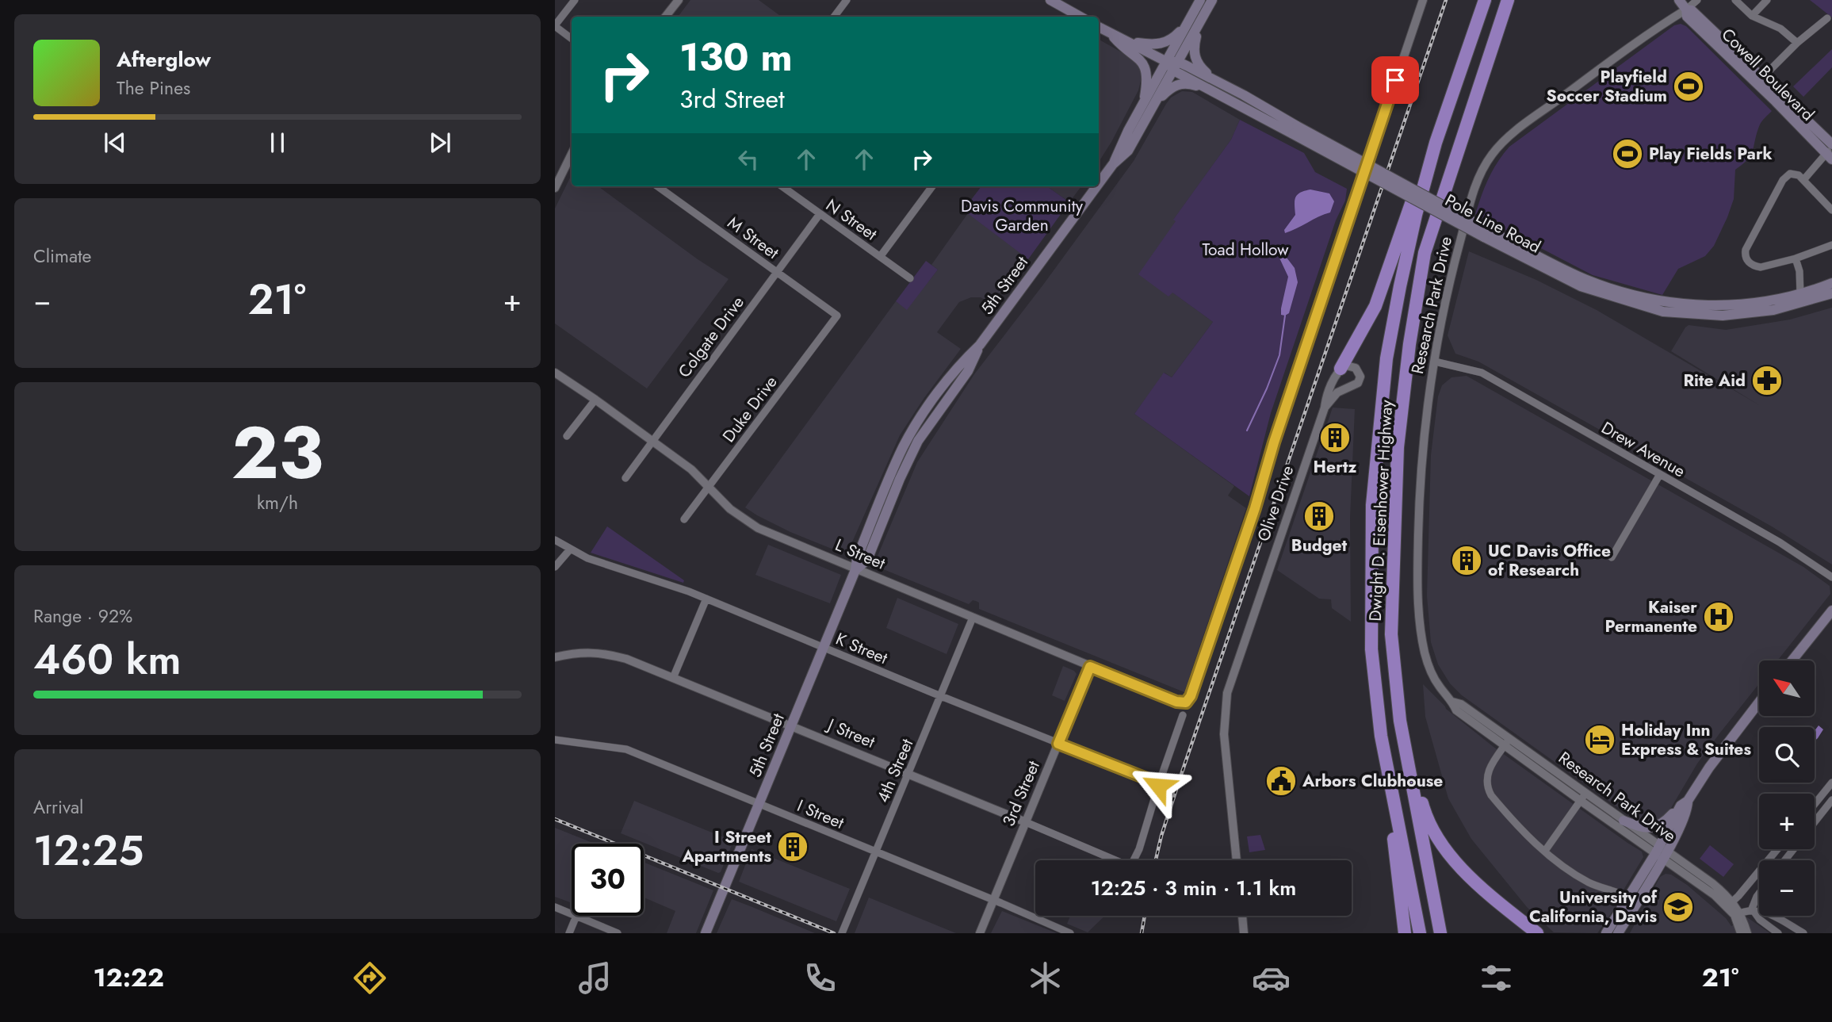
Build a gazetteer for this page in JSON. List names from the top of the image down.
{
  "streets": {
    "highway": ["Dwight D. Eisenhower Highway"],
    "main road": ["Cowell Boulevard", "Pole Line Road", "5th Street"],
    "street": [
      "N Street",
      "M Street",
      "Research Park Drive",
      "Colgate Drive",
      "Duke Drive",
      "Drew Avenue",
      "Olive Drive",
      "L Street",
      "K Street",
      "J Street",
      "4th Street",
      "3rd Street",
      "I Street"
    ]
  },
  "crossings": [
    ["Cowell Boulevard", "Research Park Drive"],
    ["N Street", "Colgate Drive"],
    ["Pole Line Road", "5th Street"],
    ["M Street", "Colgate Drive"],
    ["M Street", "Duke Drive"],
    ["5th Street", "L Street"],
    ["5th Street", "K Street"],
    ["5th Street", "J Street"],
    ["5th Street", "I Street"],
    ["Research Park Drive", "Drew Avenue"],
    ["Colgate Drive", "L Street"],
    ["Duke Drive", "L Street"],
    ["L Street", "4th Street"],
    ["L Street", "3rd Street"],
    ["K Street", "J Street"],
    ["K Street", "4th Street"],
    ["K Street", "3rd Street"],
    ["J Street", "4th Street"],
    ["J Street", "3rd Street"],
    ["4th Street", "I Street"],
    ["3rd Street", "I Street"]
  ],
  "parks": ["Davis Community Garden", "Toad Hollow"],
  "places": {
    "sports": ["Playfield Soccer Stadium", "Play Fields Park"],
    "pharmacy": ["Rite Aid"],
    "building": [
      "Hertz",
      "Budget",
      "UC Davis Office of Research",
      "I Street Apartments"
    ],
    "hospital": ["Kaiser Permanente"],
    "hotel": ["Holiday Inn Express & Suites"],
    "public building": ["Arbors Clubhouse"],
    "school or university": ["University of California, Davis"]
  },
  "north": "top left",
  "page": {
    "turn": ["130 m", "3rd Street"],
    "song": ["Afterglow", "The Pines"],
    "tile": [
      "Climate",
      ["23", "km/h"],
      ["Range · 92%", "460 km"],
      ["Arrival", "12:25"]
    ],
    "heat": ["−", "21°", "+"],
    "map_buttons": ["+", "−"],
    "limit": "30",
    "trip": "12:25 · 3 min · 1.1 km",
    "tabs": ["12:22", "21°"]
  }
}
